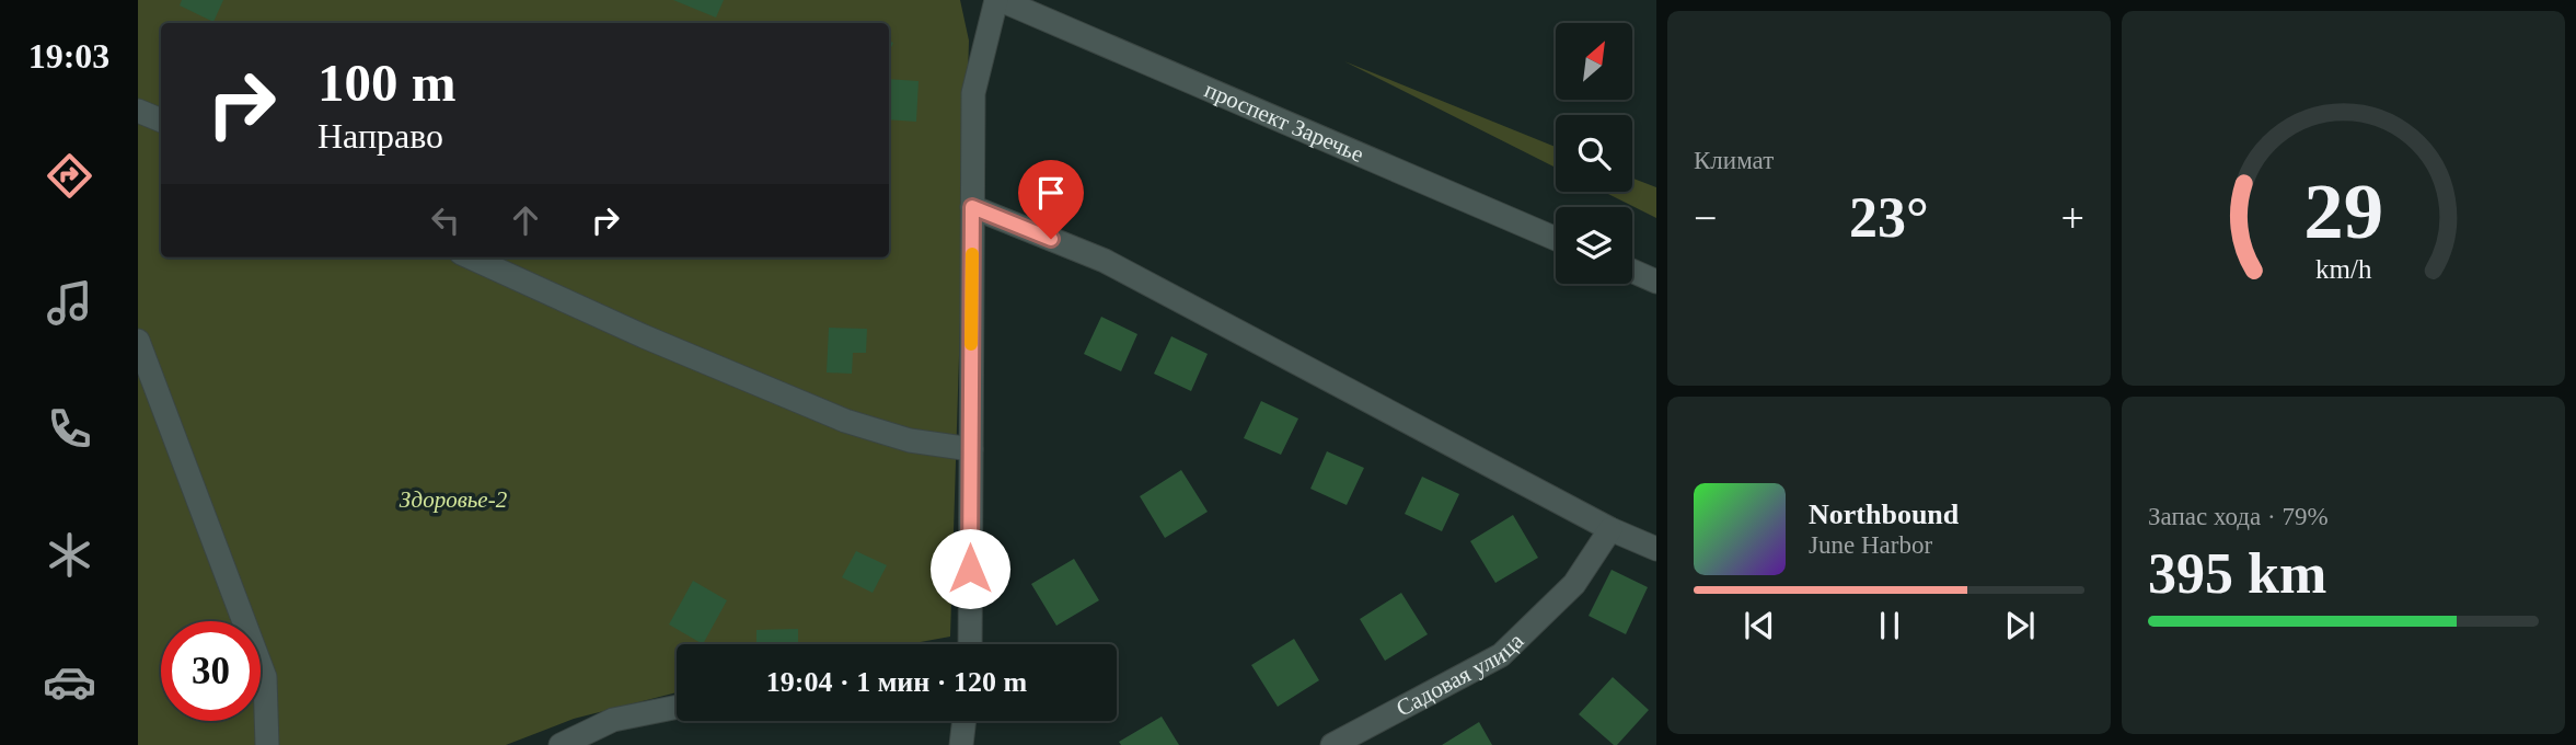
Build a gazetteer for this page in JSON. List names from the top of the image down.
{
  "streets": {
    "street": ["проспект Заречье", "Садовая улица"]
  },
  "parks": ["Здоровье-2"],
  "north": "top right",
  "page": {
    "tabs": "19:03",
    "tile": [
      "Климат",
      ["Запас хода · 79%", "395 km"]
    ],
    "turn": ["100 m", "Направо"],
    "heat": ["−", "23°", "+"],
    "song": ["Northbound", "June Harbor"],
    "limit": "30",
    "trip": "19:04 · 1 мин · 120 m",
    "gauge": ["29", "km/h"]
  }
}
